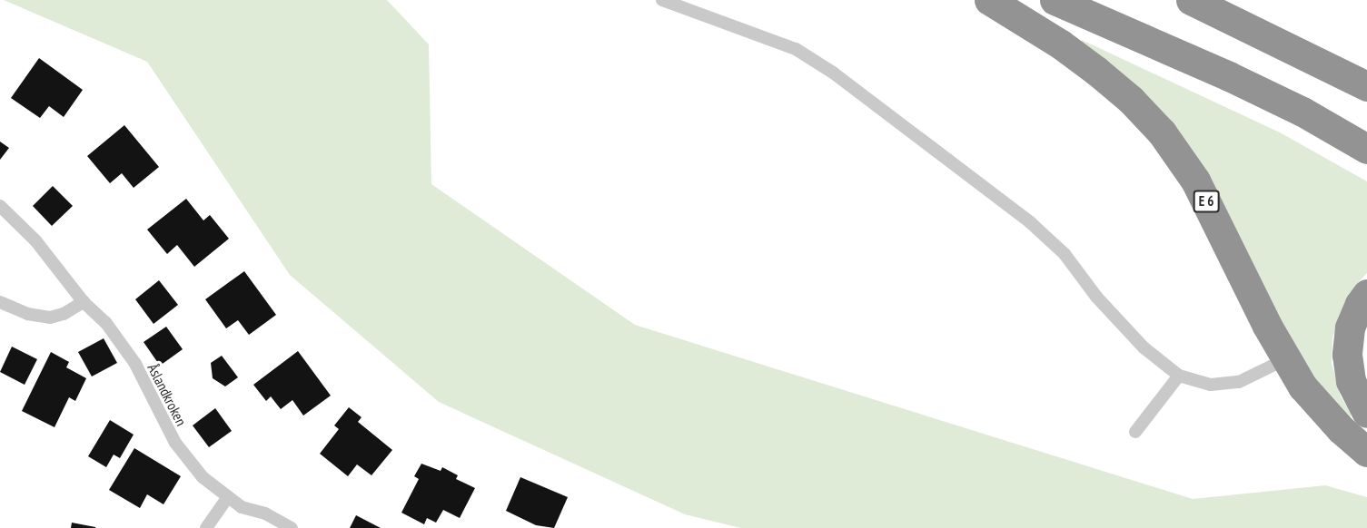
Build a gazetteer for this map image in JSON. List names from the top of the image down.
{
  "streets": {
    "highway": ["E 6"],
    "lane": ["Åslandkroken"]
  }
}
